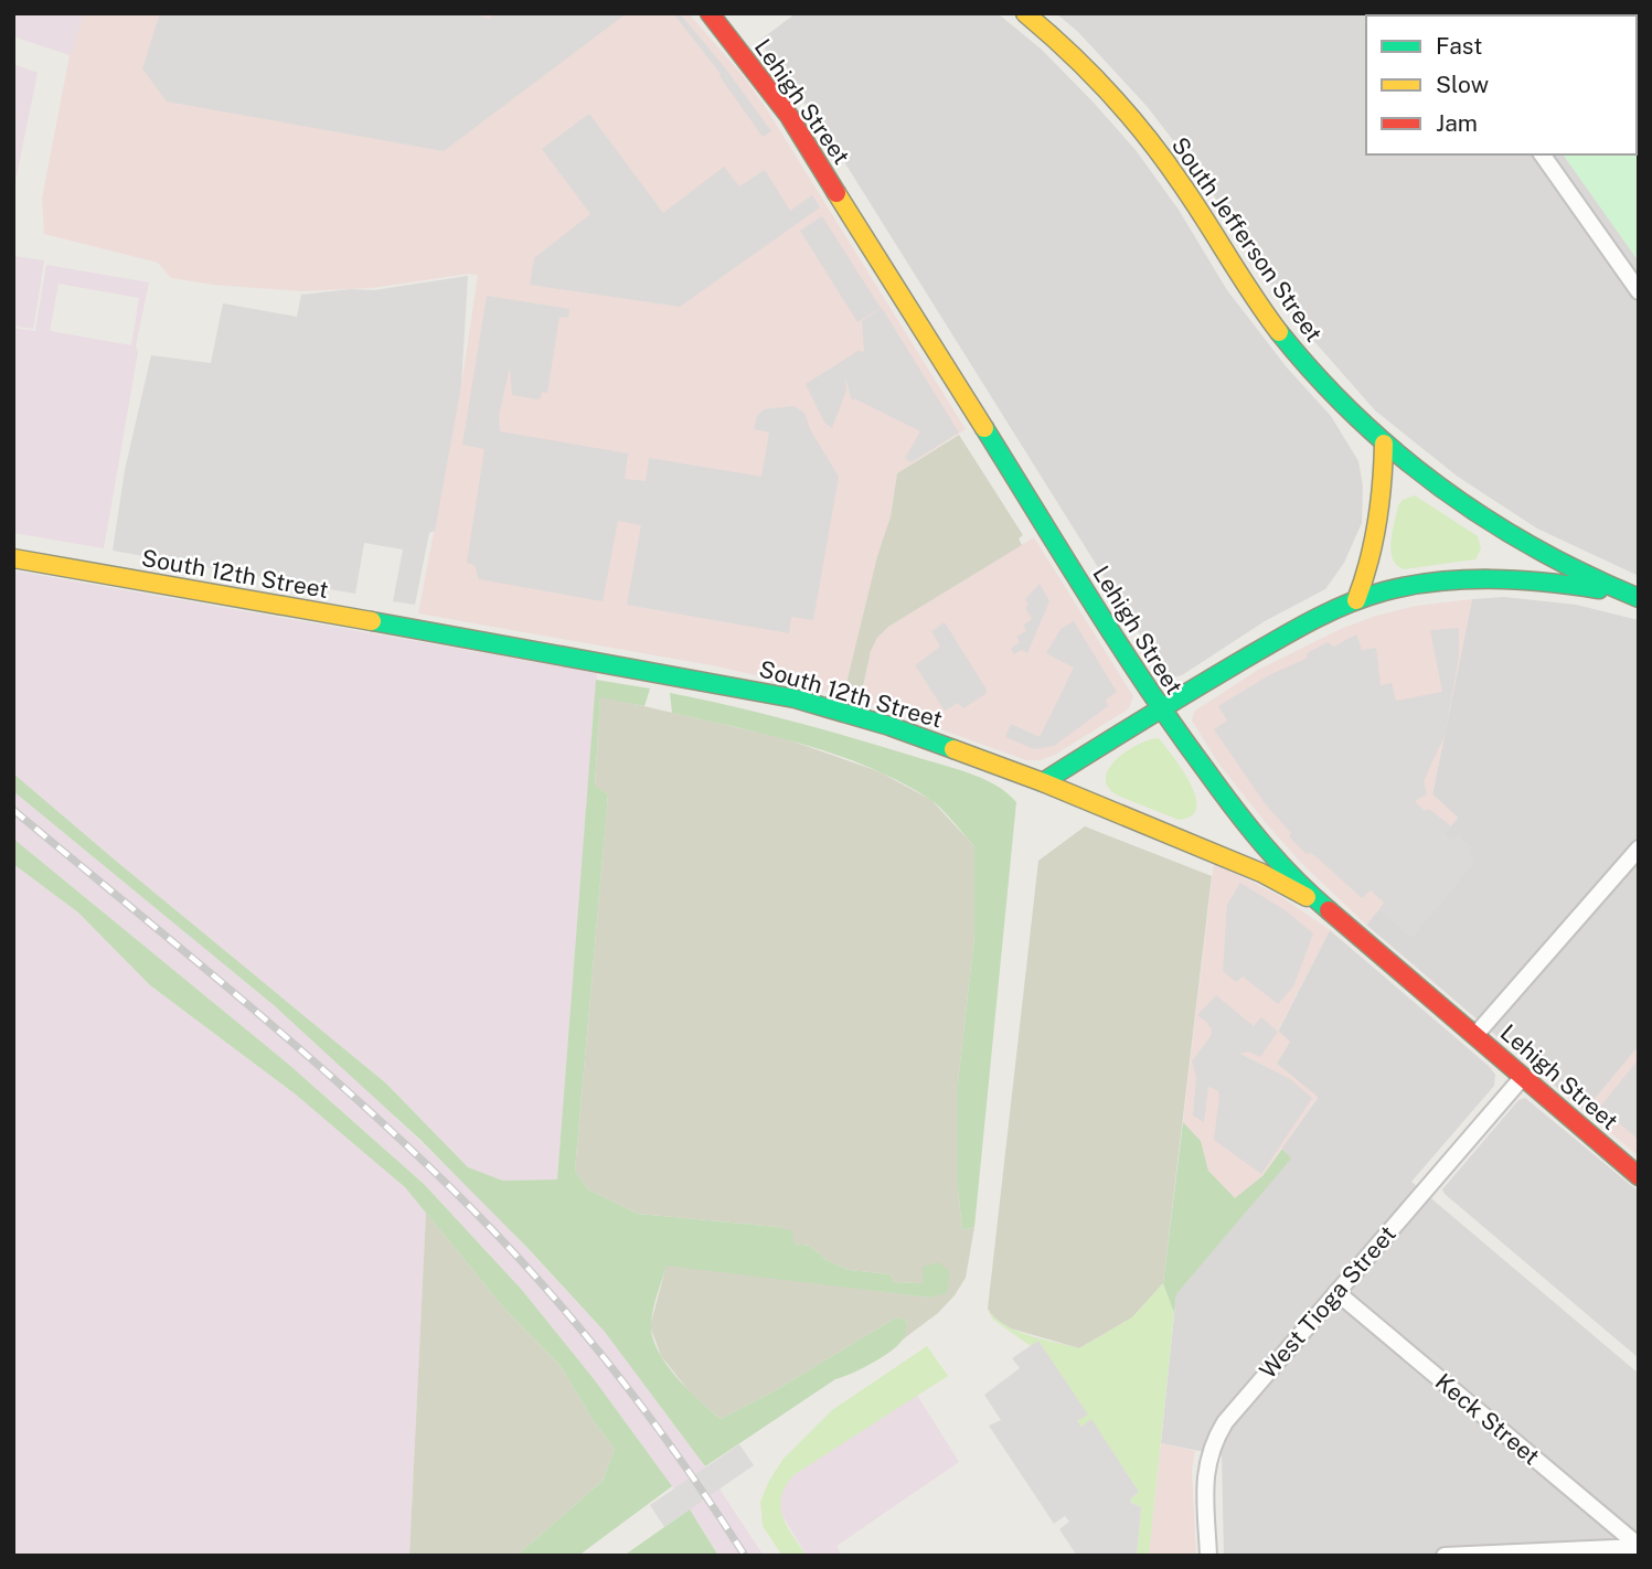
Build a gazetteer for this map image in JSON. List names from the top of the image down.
{
  "streets": {
    "main road": ["Lehigh Street", "South Jefferson Street", "South 12th Street"],
    "street": ["West Tioga Street", "Keck Street"]
  },
  "crossings": [
    ["Lehigh Street", "South 12th Street"],
    ["Lehigh Street", "West Tioga Street"],
    ["West Tioga Street", "Keck Street"]
  ],
  "legend": ["Fast", "Slow", "Jam"]
}
